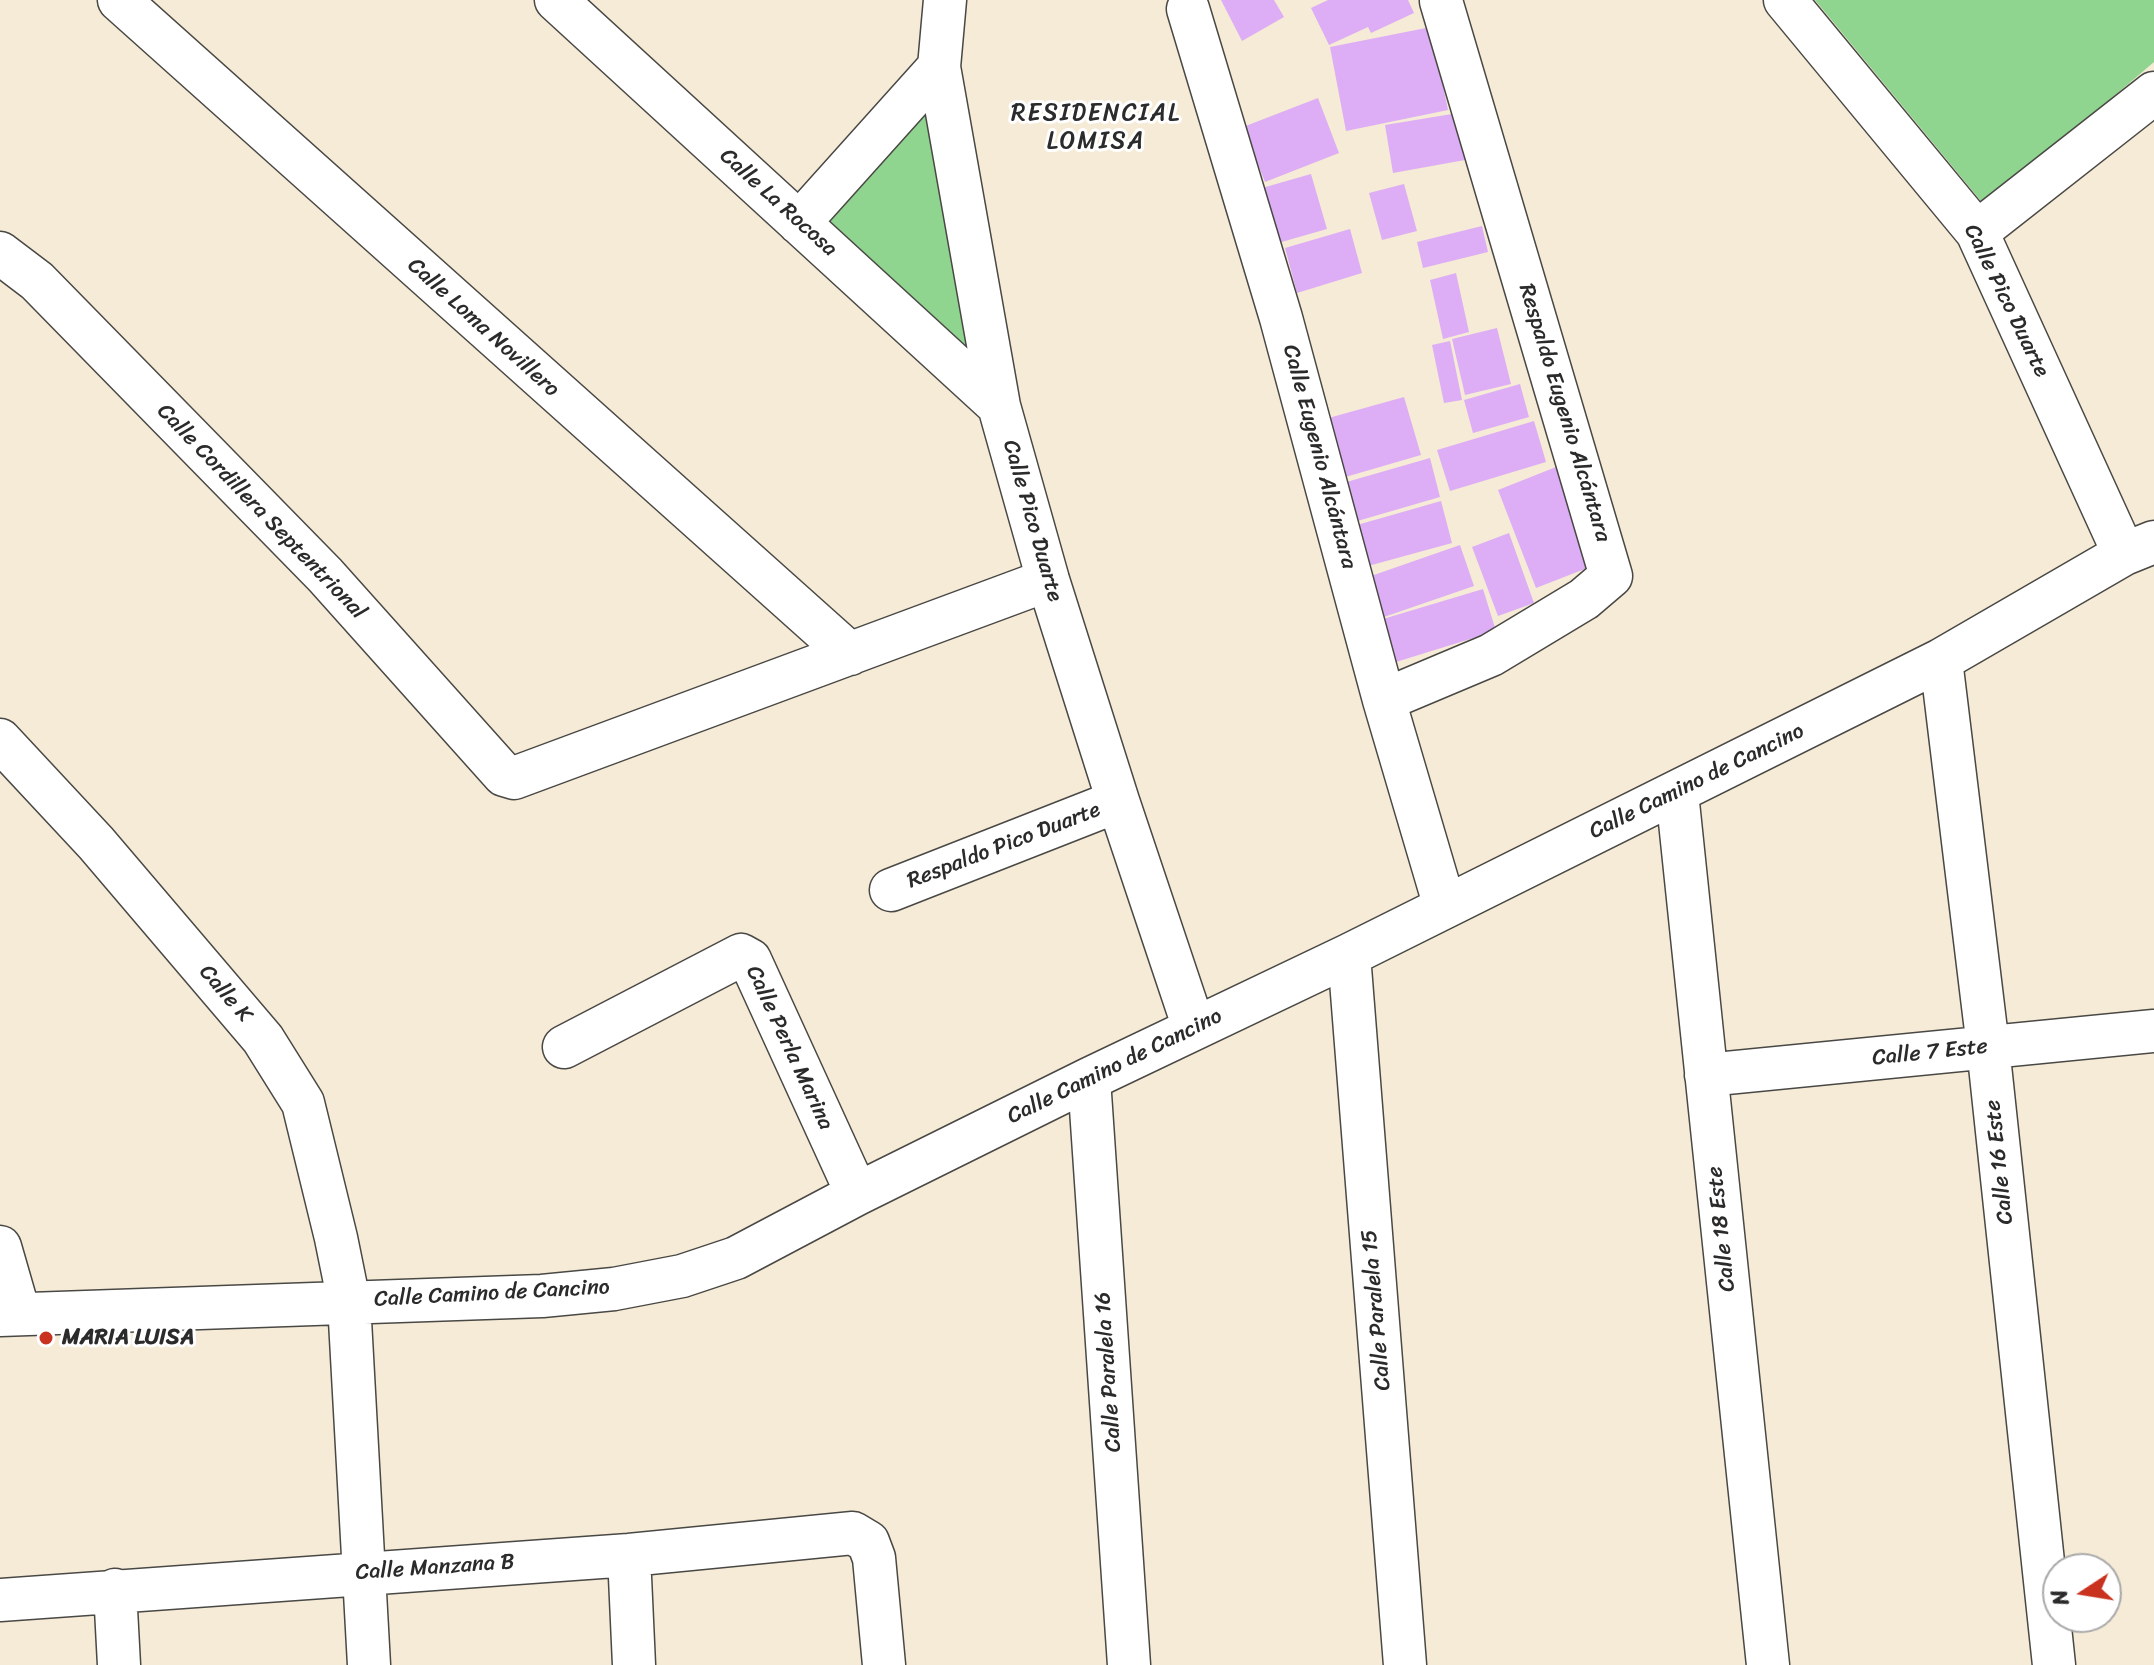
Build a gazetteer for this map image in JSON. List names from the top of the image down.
{
  "streets": {
    "street": [
      "Calle La Rocosa",
      "Calle Pico Duarte",
      "Calle Loma Novillero",
      "Respaldo Eugenio Alcántara",
      "Calle Eugenio Alcántara",
      "Calle Cordillera Septentrional",
      "Calle Camino de Cancino",
      "Respaldo Pico Duarte",
      "Calle K",
      "Calle Perla Marina",
      "Calle 7 Este",
      "Calle 16 Este",
      "Calle 18 Este",
      "Calle Paralela 15",
      "Calle Paralela 16",
      "Calle Manzana B"
    ]
  },
  "crossings": [
    ["Calle La Rocosa", "Calle Pico Duarte"],
    ["Calle Pico Duarte", "Calle Camino de Cancino"],
    ["Calle Pico Duarte", "Respaldo Pico Duarte"],
    ["Calle Loma Novillero", "Calle Cordillera Septentrional"],
    ["Respaldo Eugenio Alcántara", "Calle Eugenio Alcántara"],
    ["Calle Eugenio Alcántara", "Calle Camino de Cancino"],
    ["Calle Camino de Cancino", "Calle K"],
    ["Calle Camino de Cancino", "Calle Perla Marina"],
    ["Calle Camino de Cancino", "Calle 16 Este"],
    ["Calle Camino de Cancino", "Calle 18 Este"],
    ["Calle Camino de Cancino", "Calle Paralela 15"],
    ["Calle Camino de Cancino", "Calle Paralela 16"],
    ["Calle K", "Calle Manzana B"],
    ["Calle 7 Este", "Calle 16 Este"],
    ["Calle 7 Este", "Calle 18 Este"]
  ],
  "districts": ["RESIDENCIAL LOMISA"],
  "places": ["MARIA LUISA"],
  "north": "left"
}
